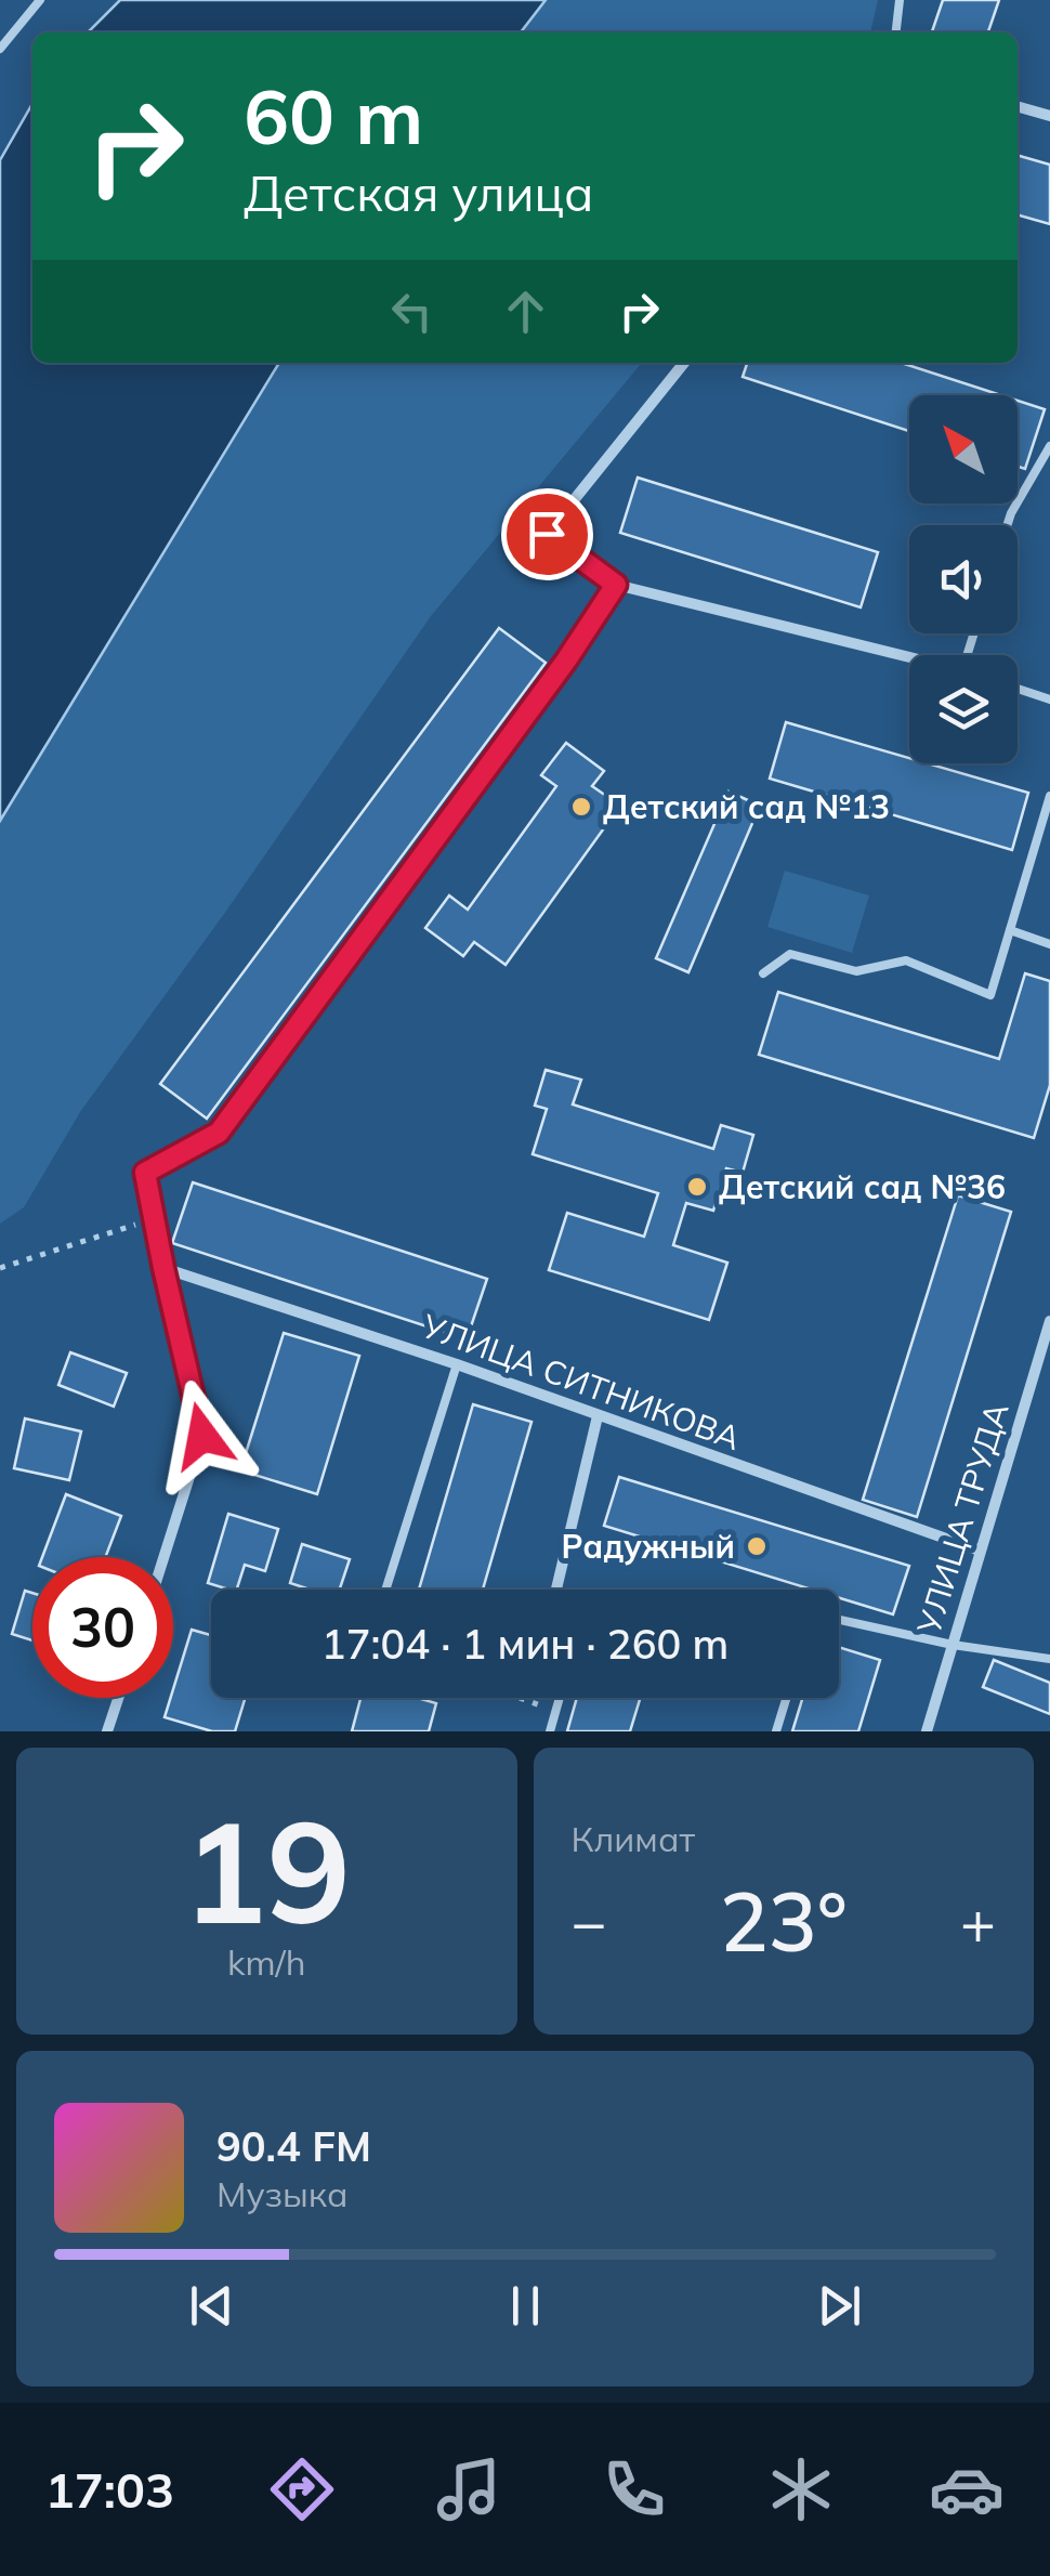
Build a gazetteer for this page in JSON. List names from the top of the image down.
{
  "streets": {
    "street": ["УЛИЦА СИТНИКОВА", "УЛИЦА ТРУДА"]
  },
  "crossings": [
    ["УЛИЦА СИТНИКОВА", "УЛИЦА ТРУДА"]
  ],
  "places": ["Детский сад №13", "Детский сад №36", "Радужный"],
  "north": "top left",
  "page": {
    "turn": ["60 m", "Детская улица"],
    "limit": "30",
    "trip": "17:04 · 1 мин · 260 m",
    "tile": [
      ["19", "km/h"],
      "Климат"
    ],
    "heat": ["−", "23°", "+"],
    "song": ["90.4 FM", "Музыка"],
    "tabs": "17:03"
  }
}
